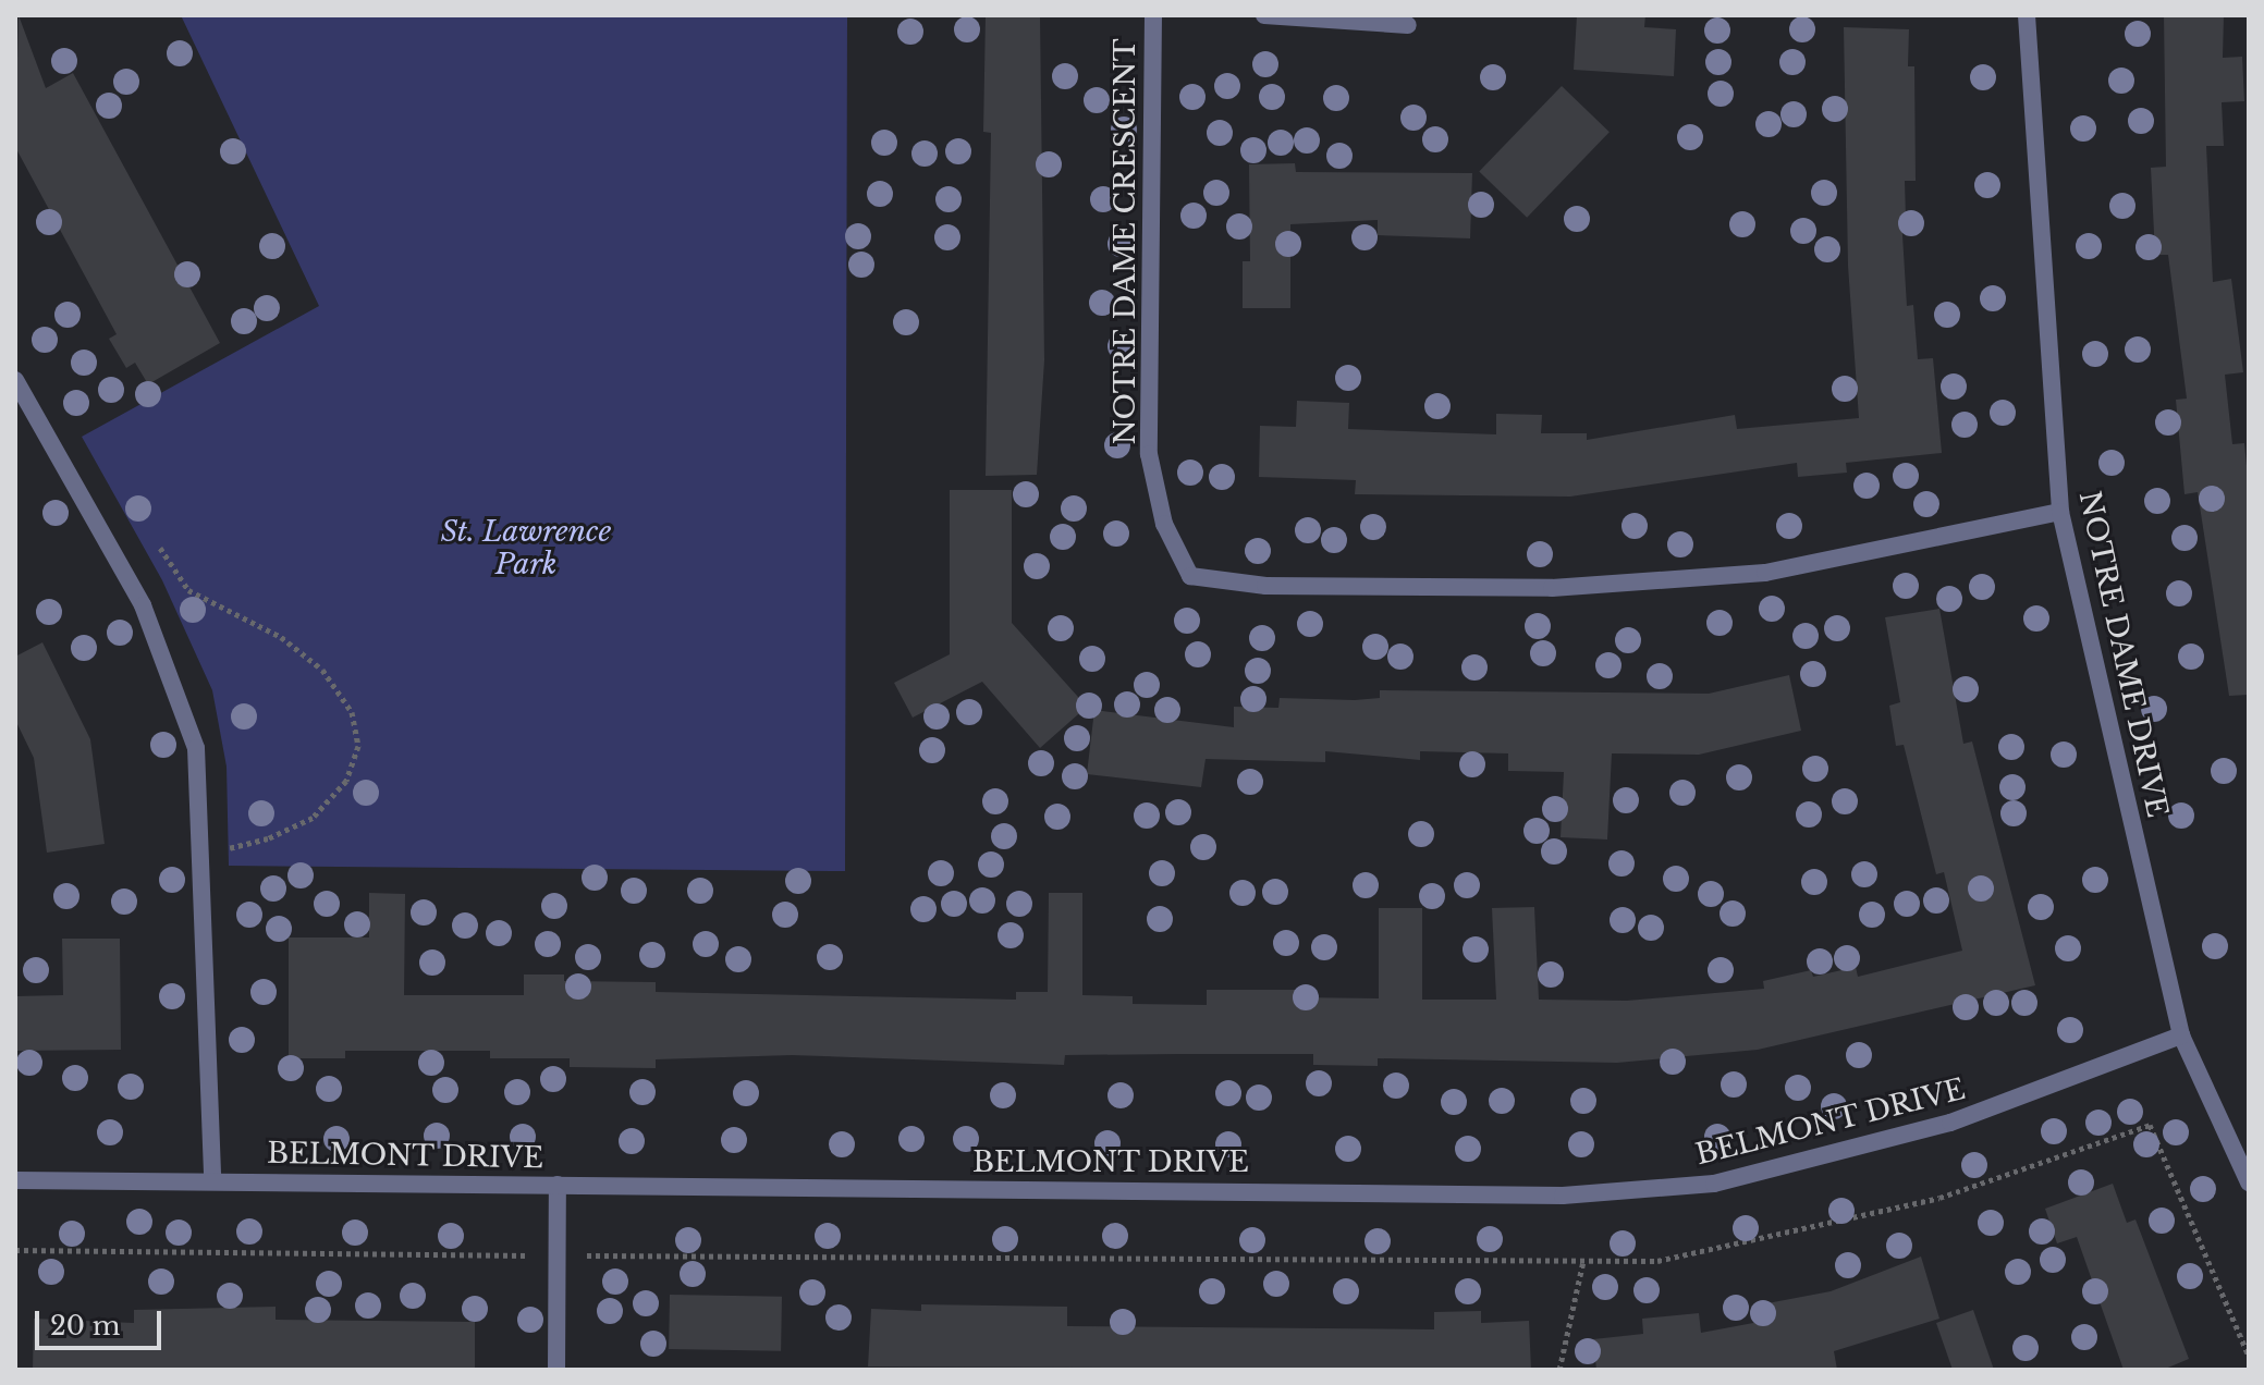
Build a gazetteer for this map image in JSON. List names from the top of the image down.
{
  "streets": {
    "street": ["NOTRE DAME CRESCENT", "NOTRE DAME DRIVE", "BELMONT DRIVE"]
  },
  "crossings": [
    ["NOTRE DAME CRESCENT", "NOTRE DAME DRIVE"],
    ["NOTRE DAME DRIVE", "BELMONT DRIVE"]
  ],
  "parks": ["St. Lawrence Park"],
  "scale_bar": "20 m"
}
